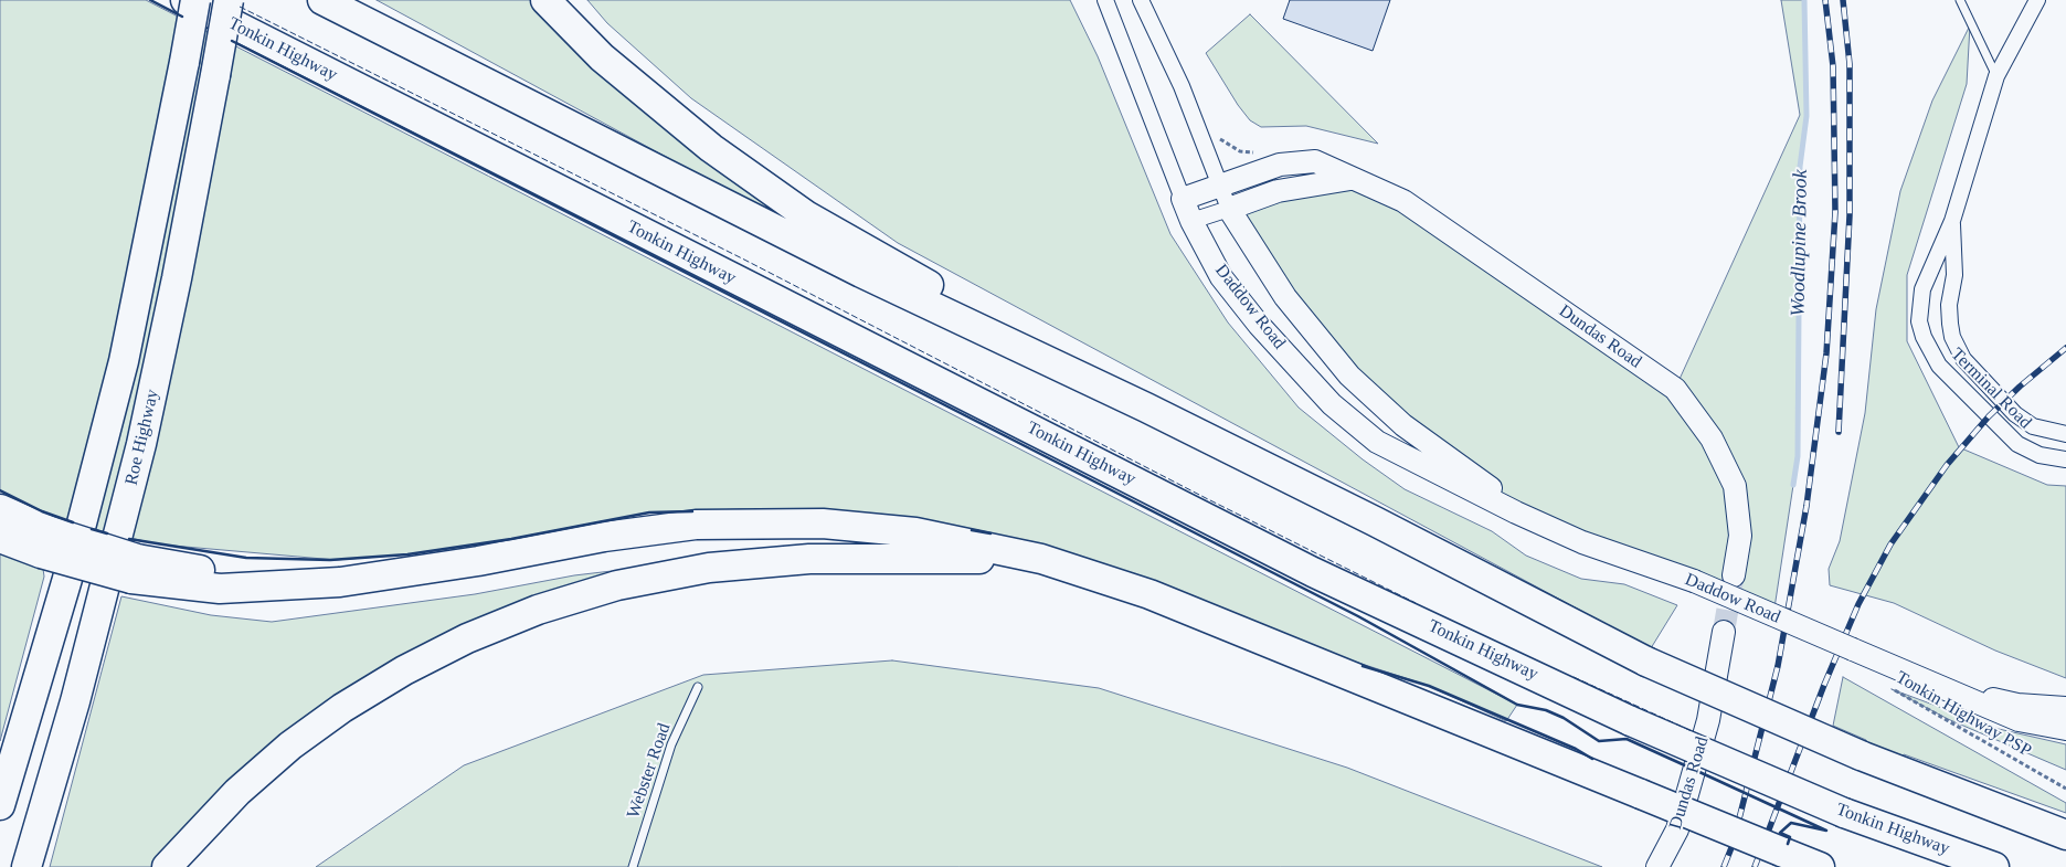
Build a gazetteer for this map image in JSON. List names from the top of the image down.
{
  "streets": {
    "highway": ["Tonkin Highway", "Roe Highway"],
    "main road": ["Daddow Road", "Dundas Road"],
    "street": ["Terminal Road"],
    "lane": ["Webster Road"],
    "path": ["Tonkin Highway PSP"]
  },
  "crossings": [
    ["Daddow Road", "Dundas Road"]
  ],
  "water": ["Woodlupine Brook"]
}
